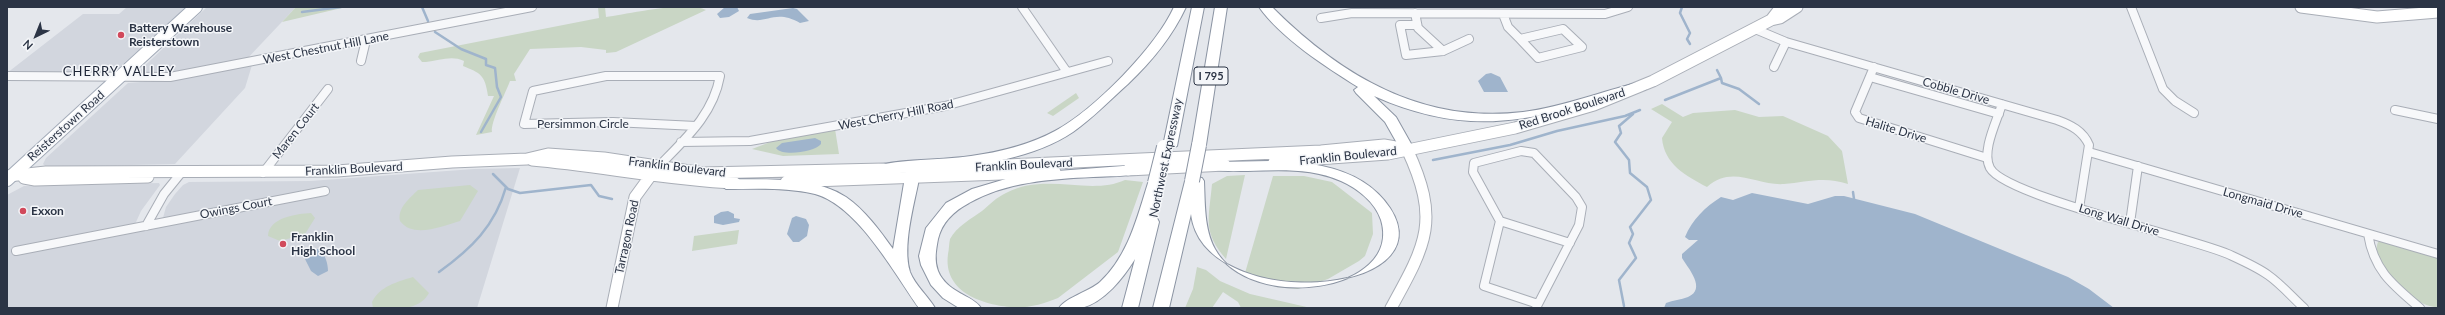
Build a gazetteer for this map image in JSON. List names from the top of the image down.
{
  "streets": {
    "highway": ["I 795", "Northwest Expressway"],
    "main road": [
      "Red Brook Boulevard",
      "Reisterstown Road",
      "Franklin Boulevard",
      "Tarragon Road"
    ],
    "street": [
      "West Chestnut Hill Lane",
      "Cobble Drive",
      "West Cherry Hill Road",
      "Persimmon Circle",
      "Halite Drive",
      "Maren Court",
      "Longmaid Drive",
      "Owings Court",
      "Long Wall Drive"
    ]
  },
  "crossings": [
    ["West Chestnut Hill Lane", "Reisterstown Road"],
    ["I 795", "Northwest Expressway"],
    ["Cobble Drive", "Red Brook Boulevard"],
    ["Cobble Drive", "Halite Drive"],
    ["Cobble Drive", "Longmaid Drive"],
    ["Red Brook Boulevard", "Franklin Boulevard"],
    ["West Cherry Hill Road", "Tarragon Road"],
    ["Persimmon Circle", "Tarragon Road"],
    ["Reisterstown Road", "Franklin Boulevard"],
    ["Halite Drive", "Long Wall Drive"],
    ["Maren Court", "Franklin Boulevard"],
    ["Franklin Boulevard", "Tarragon Road"]
  ],
  "districts": ["CHERRY VALLEY"],
  "places": ["Battery Warehouse Reisterstown", "Exxon", "Franklin High School"],
  "north": "bottom left"
}
